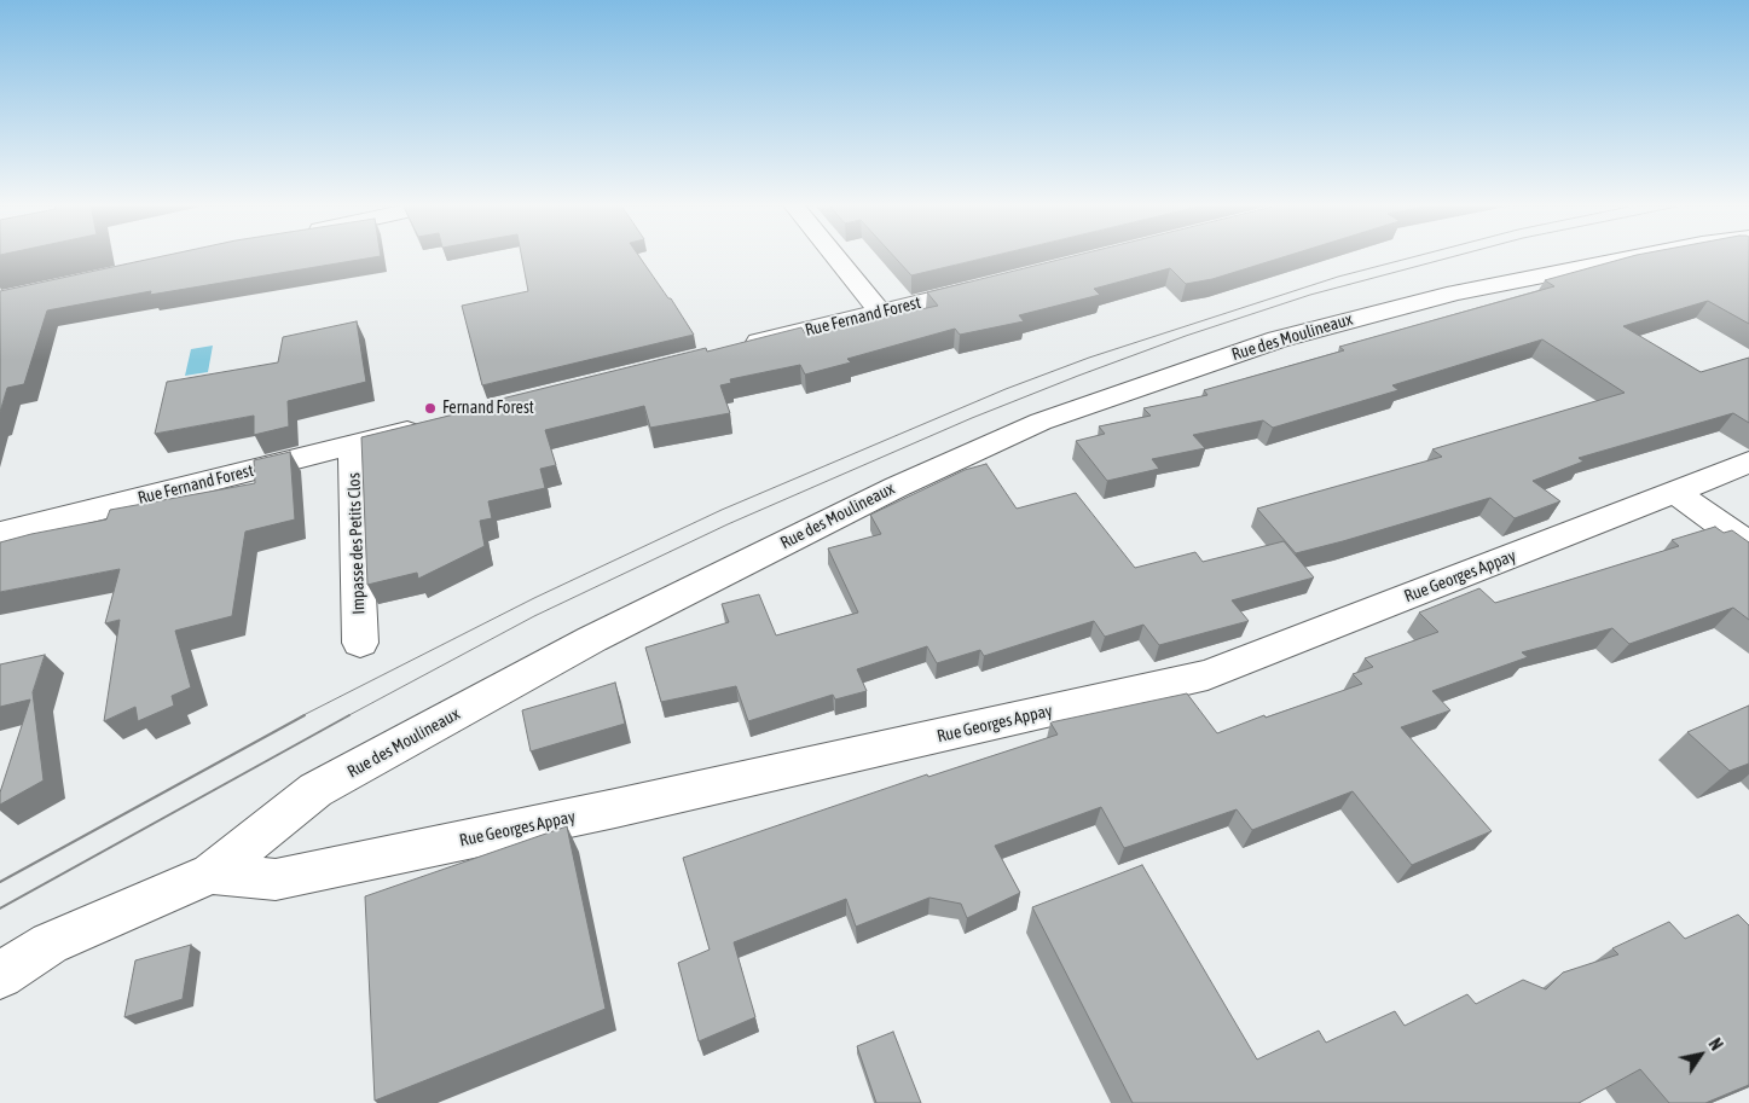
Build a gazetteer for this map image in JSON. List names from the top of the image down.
{
  "streets": {
    "street": [
      "Rue Fernand Forest",
      "Rue des Moulineaux",
      "Impasse des Petits Clos",
      "Rue Georges Appay"
    ]
  },
  "crossings": [
    ["Rue Fernand Forest", "Impasse des Petits Clos"],
    ["Rue des Moulineaux", "Rue Georges Appay"]
  ],
  "places": ["Fernand Forest"],
  "north": "top right"
}
